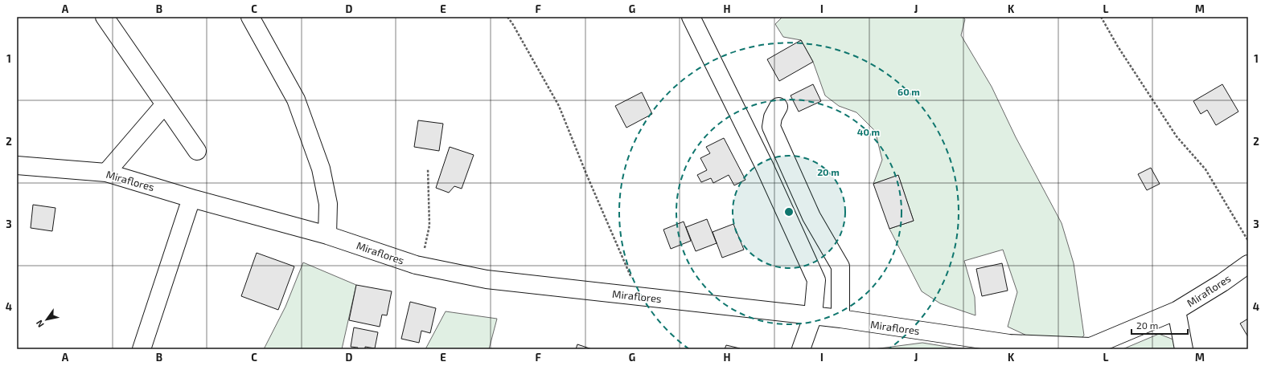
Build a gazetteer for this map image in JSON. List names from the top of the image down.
{
  "streets": {
    "street": ["Miraflores"]
  },
  "scale_bar": "20 m",
  "north": "bottom left",
  "grid": {
    "columns": [
      "A",
      "B",
      "C",
      "D",
      "E",
      "F",
      "G",
      "H",
      "I",
      "J",
      "K",
      "L",
      "M"
    ],
    "rows": [
      "1",
      "2",
      "3",
      "4"
    ]
  },
  "rings": ["60 m", "40 m", "20 m"]
}
